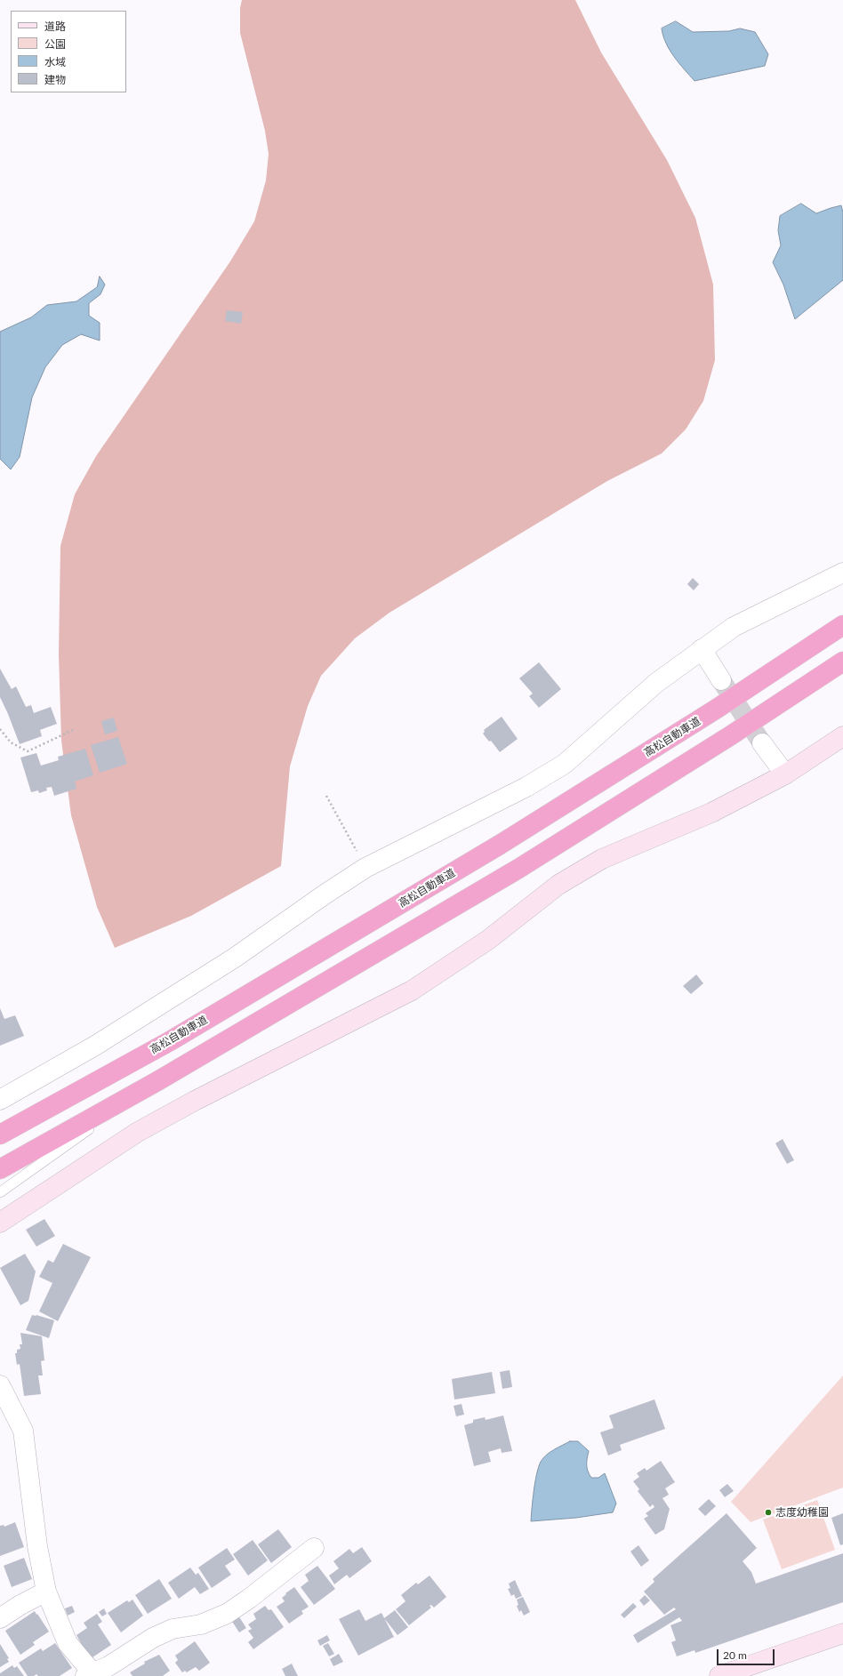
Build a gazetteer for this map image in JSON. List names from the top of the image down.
{
  "streets": {
    "highway": ["高松自動車道"]
  },
  "places": ["志度幼稚園"],
  "legend": [
    "道路",
    "公園",
    "水域",
    "建物"
  ],
  "scale_bar": "20 m"
}
